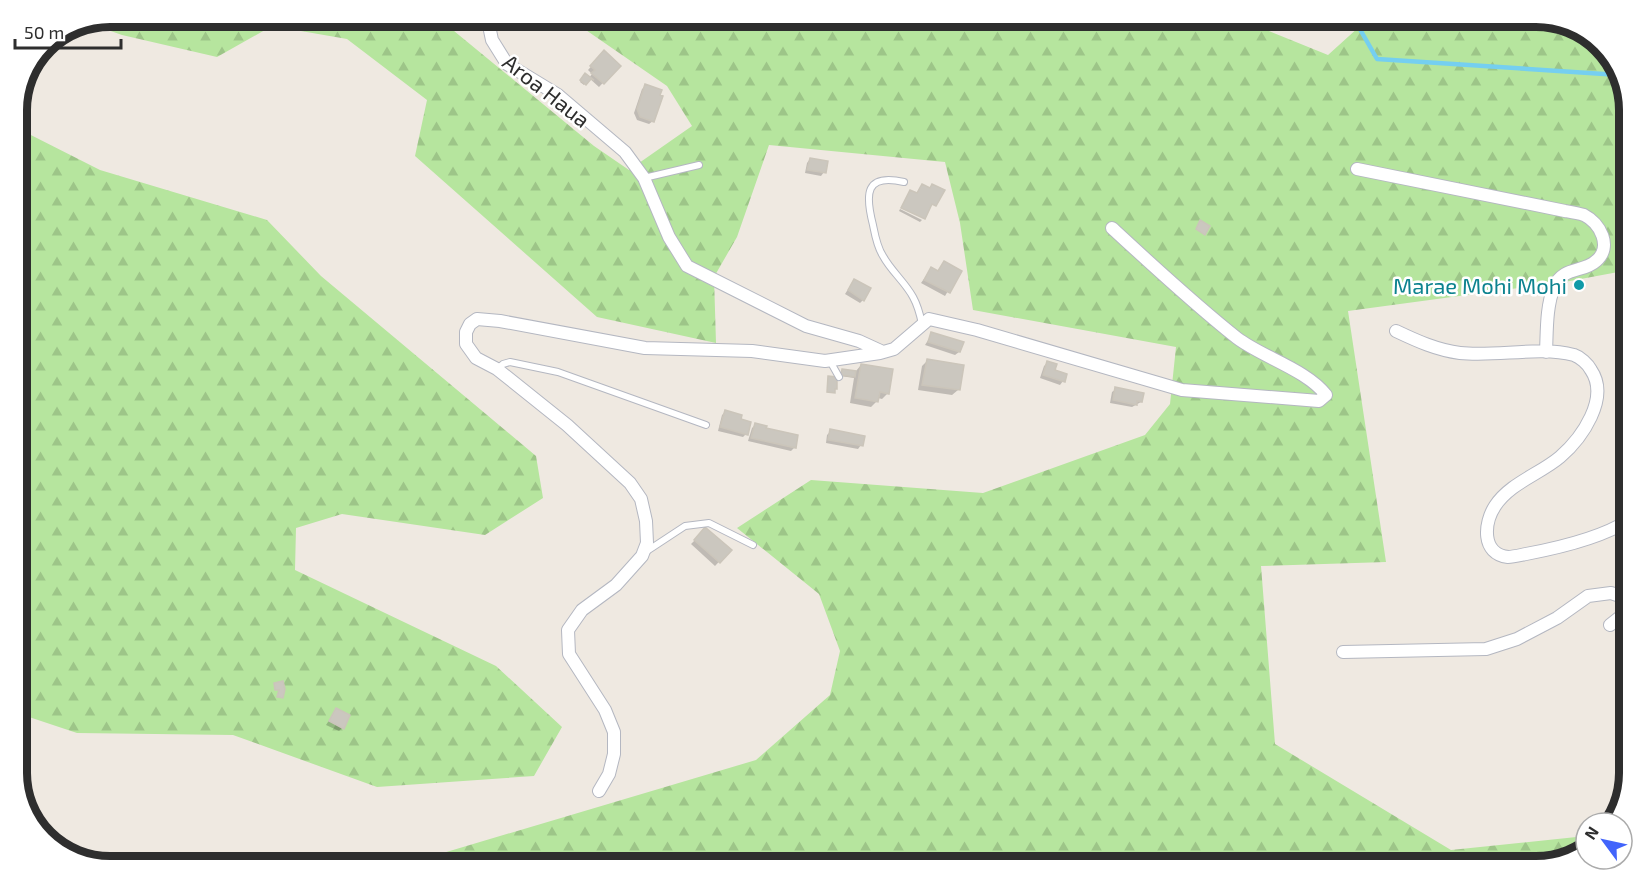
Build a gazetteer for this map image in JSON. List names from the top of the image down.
{
  "streets": {
    "street": ["Aroa Haua"]
  },
  "places": ["Marae Mohi Mohi"],
  "scale_bar": "50 m",
  "north": "top left"
}
